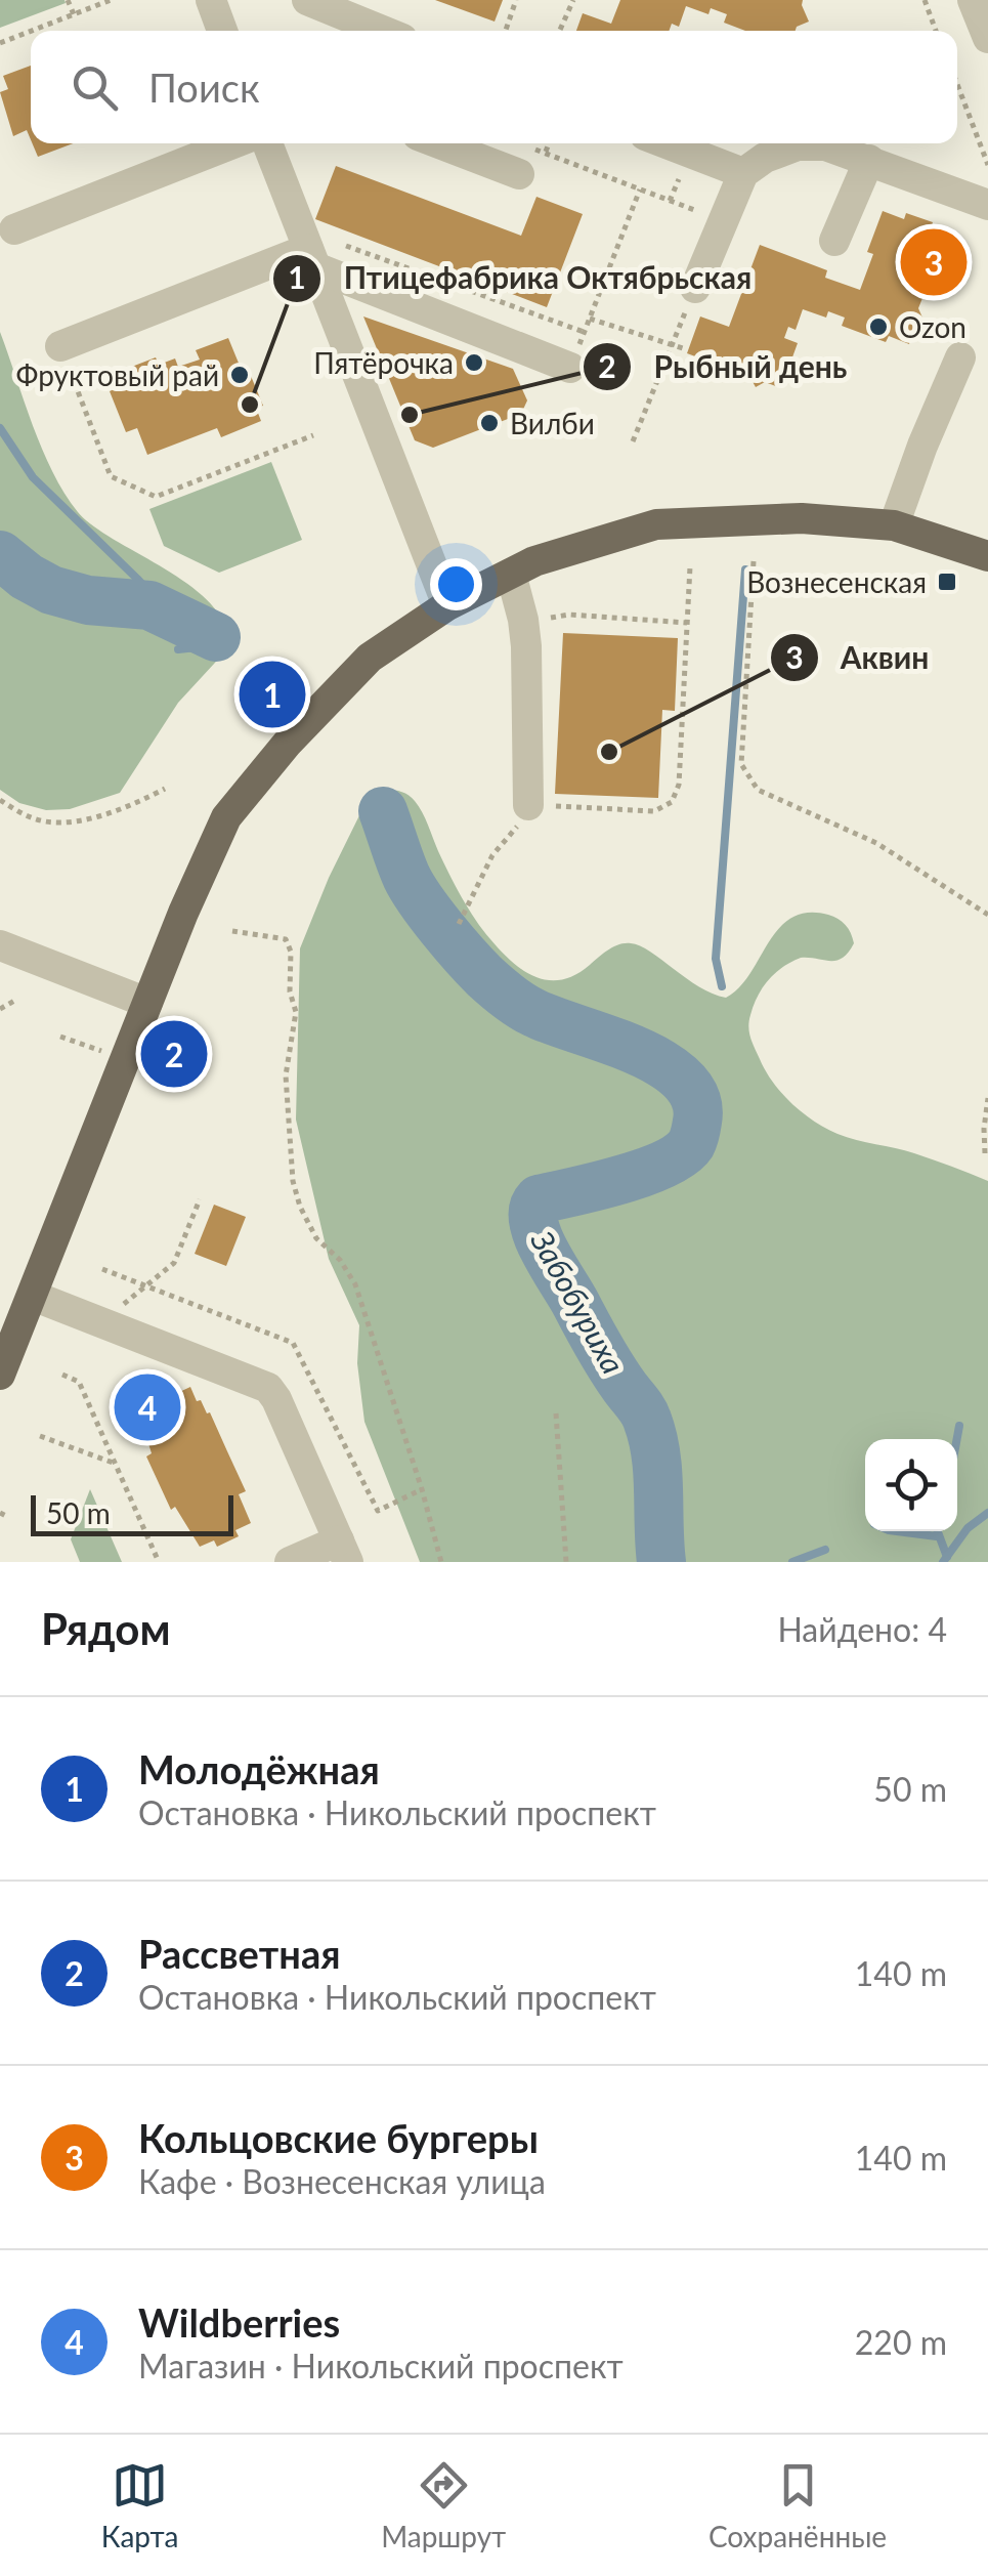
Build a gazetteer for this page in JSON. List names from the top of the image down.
{
  "water": ["Забобуриха"],
  "places": {
    "other": [
      "Ozon",
      "Пятёрочка",
      "Фруктовый рай",
      "Птицефабрика Октябрьская",
      "Рыбный день",
      "Вилби",
      "Аквин"
    ],
    "transit": ["Вознесенская"]
  },
  "scale_bar": "50 m",
  "page": {
    "search": "Поиск",
    "pins": [
      "3",
      "1",
      "2",
      "4"
    ],
    "scale": "50 m",
    "heading": ["Рядом", "Найдено: 4"],
    "list": [
      {
        "mark": "1",
        "name": "Молодёжная",
        "note": "Остановка · Никольский проспект",
        "value": "50 m"
      },
      {
        "mark": "2",
        "name": "Рассветная",
        "note": "Остановка · Никольский проспект",
        "value": "140 m"
      },
      {
        "mark": "3",
        "name": "Кольцовские бургеры",
        "note": "Кафе · Вознесенская улица",
        "value": "140 m"
      },
      {
        "mark": "4",
        "name": "Wildberries",
        "note": "Магазин · Никольский проспект",
        "value": "220 m"
      }
    ],
    "nav": ["Карта", "Маршрут", "Сохранённые"]
  }
}
